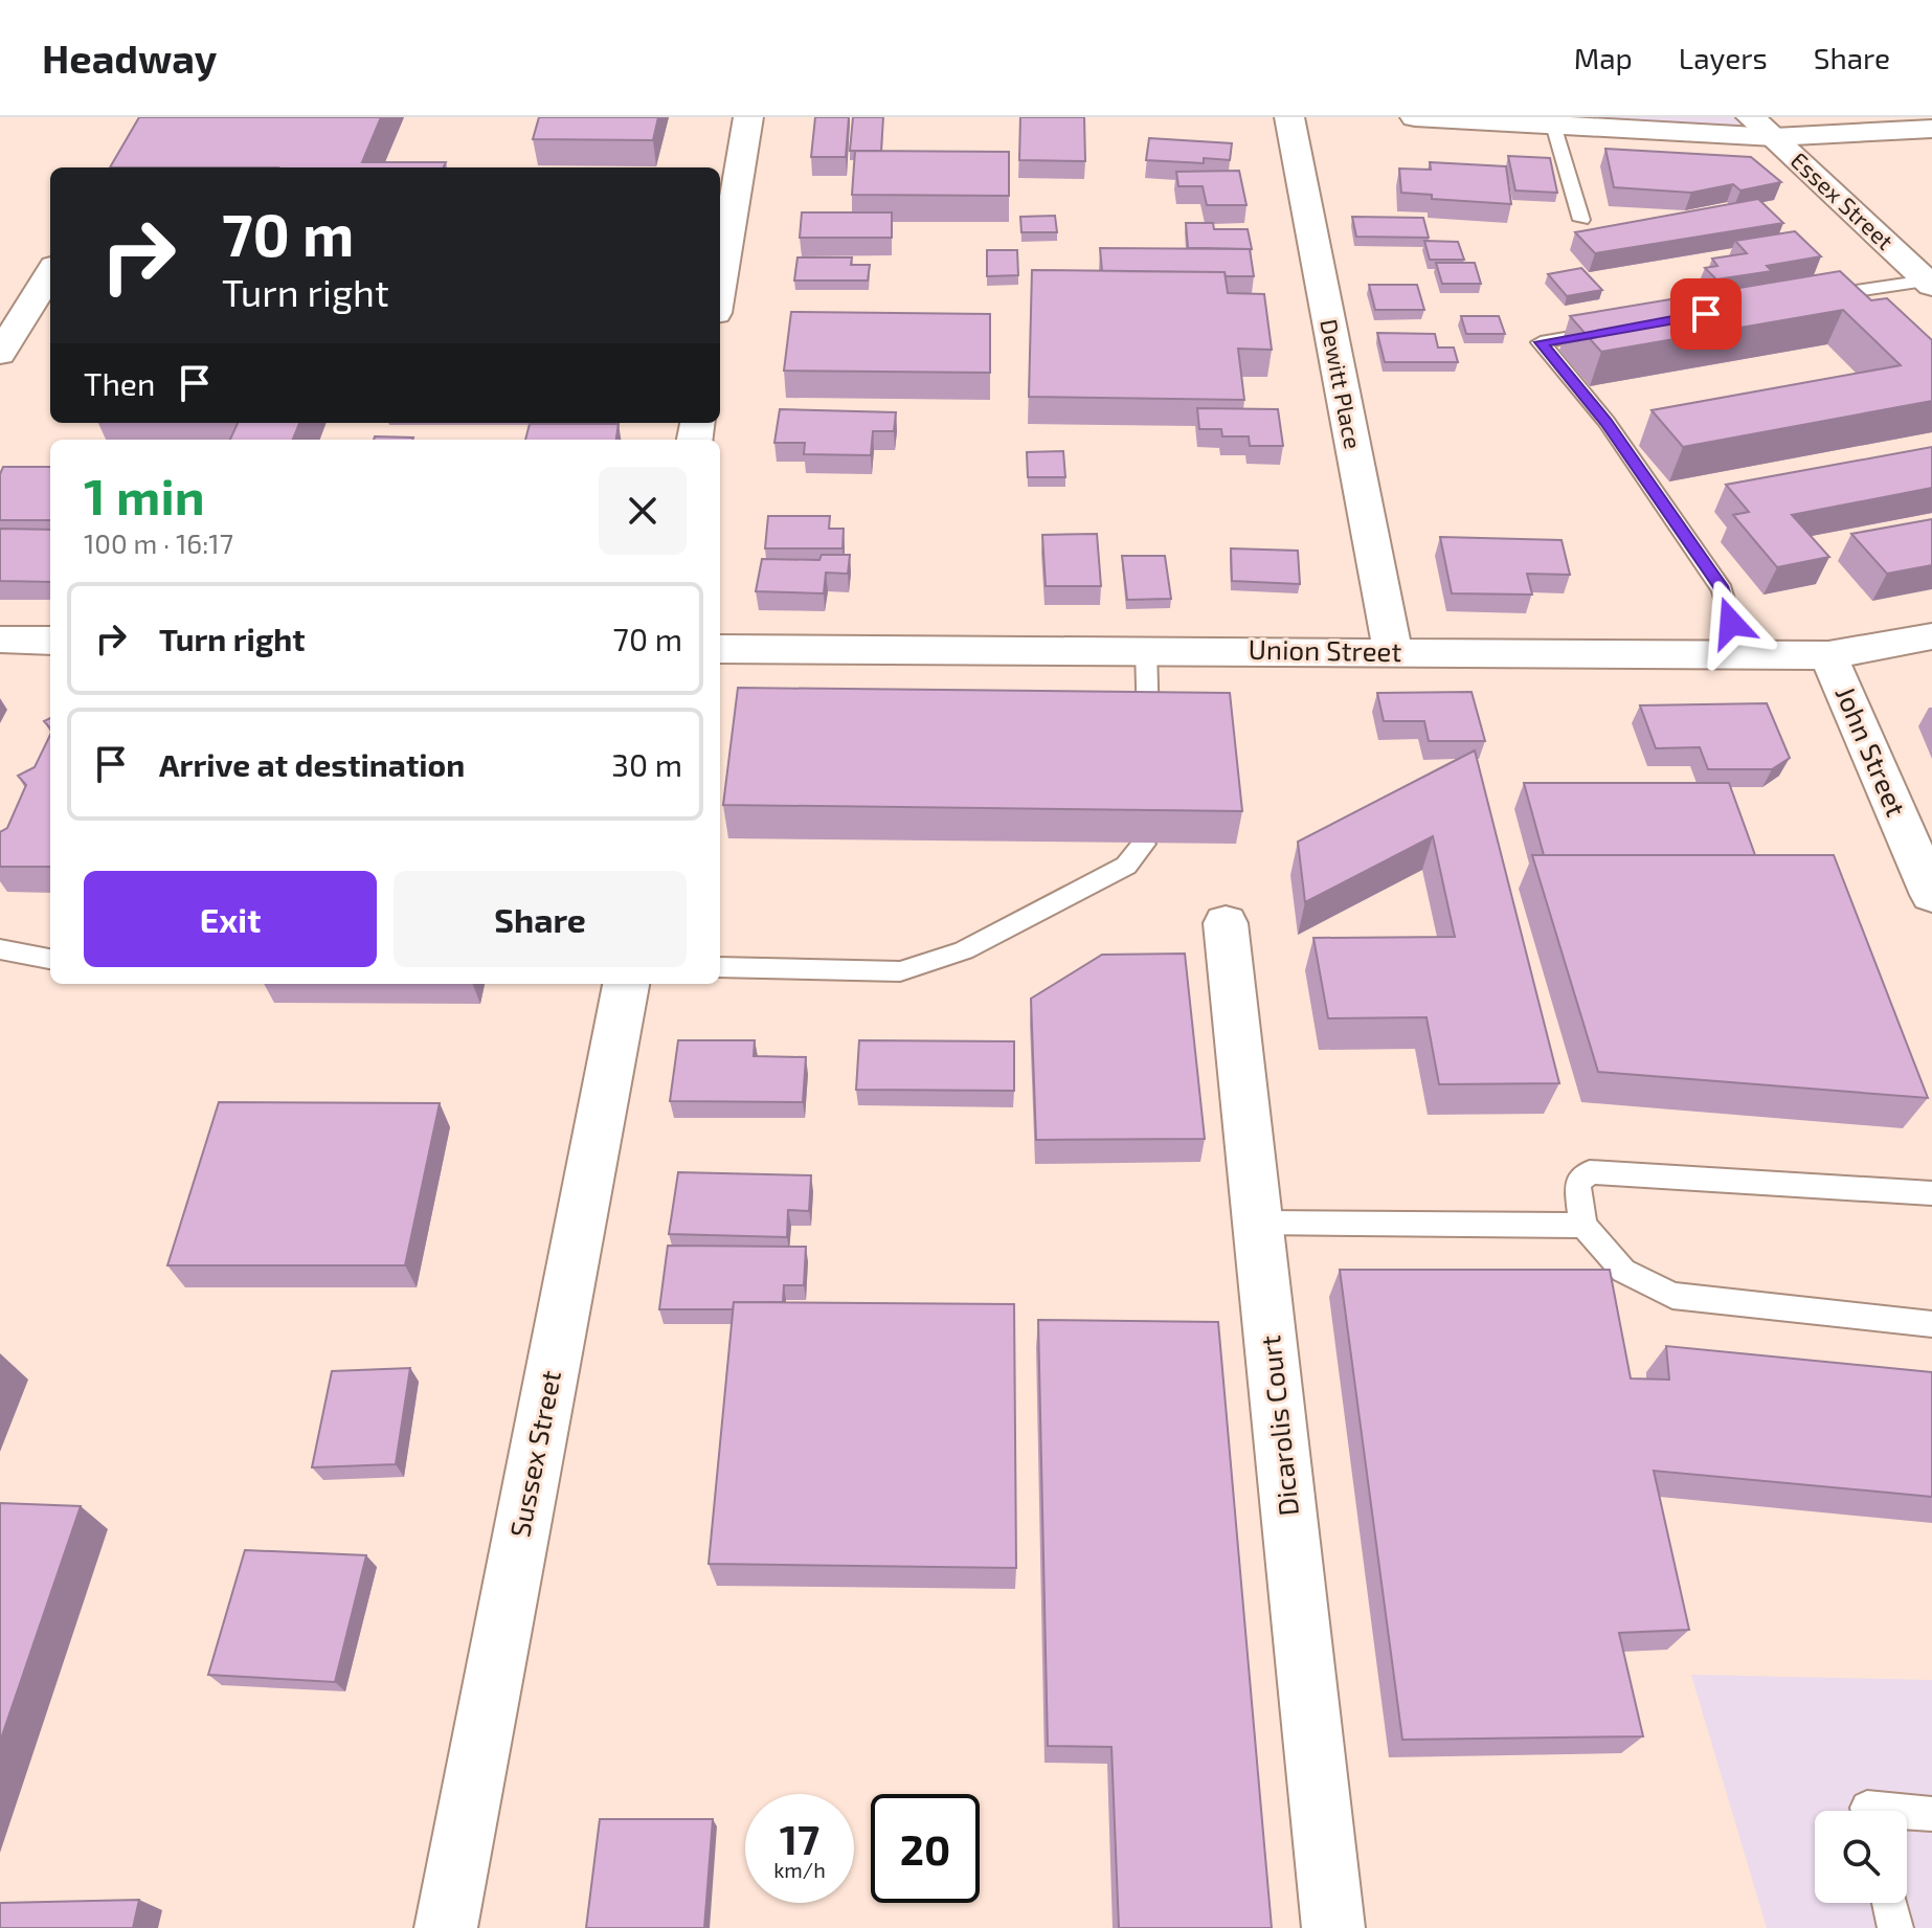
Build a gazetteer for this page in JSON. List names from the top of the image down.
{
  "streets": {
    "street": [
      "Essex Street",
      "Dewitt Place",
      "Union Street",
      "John Street",
      "Dicarolis Court",
      "Sussex Street"
    ]
  },
  "crossings": [
    ["Dewitt Place", "Union Street"],
    ["Union Street", "John Street"]
  ],
  "page": {
    "header": "Headway",
    "nav": ["Map", "Layers", "Share"],
    "turn": ["70 m", "Turn right"],
    "then": "Then",
    "heading": ["1 min", "100 m · 16:17"],
    "list": [
      {
        "name": "Turn right",
        "value": "70 m"
      },
      {
        "name": "Arrive at destination",
        "value": "30 m"
      }
    ],
    "buttons": ["Exit", "Share"],
    "speed": "17 km/h",
    "limit": "20"
  }
}
